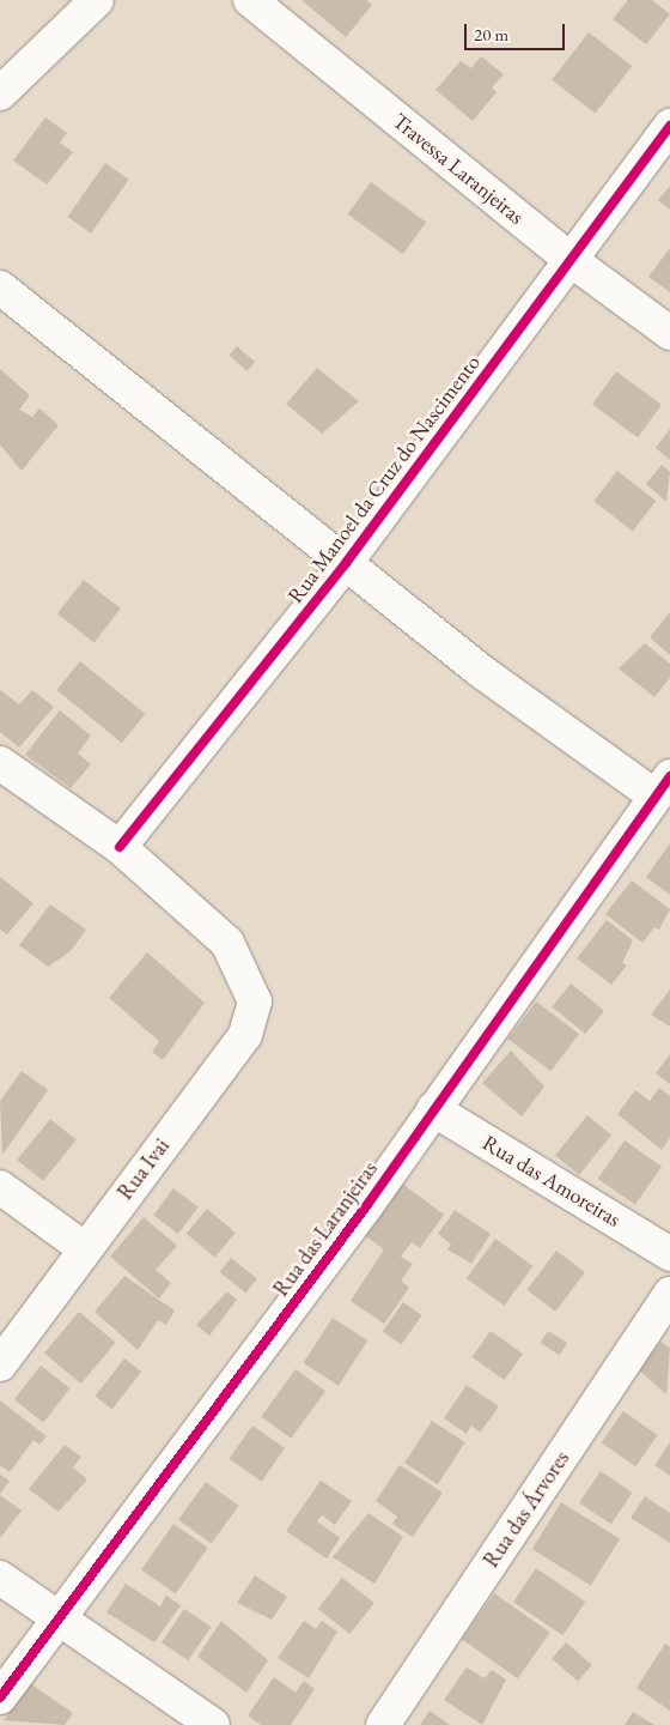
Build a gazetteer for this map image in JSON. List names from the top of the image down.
{
  "streets": {
    "street": [
      "Travessa Laranjeiras",
      "Rua Manoel da Cruz do Nascimento",
      "Rua Ivai",
      "Rua das Amoreiras",
      "Rua das Laranjeiras",
      "Rua das Árvores"
    ]
  },
  "crossings": [
    ["Travessa Laranjeiras", "Rua Manoel da Cruz do Nascimento"],
    ["Rua Manoel da Cruz do Nascimento", "Rua Ivai"],
    ["Rua das Amoreiras", "Rua das Laranjeiras"]
  ],
  "scale_bar": "20 m"
}
